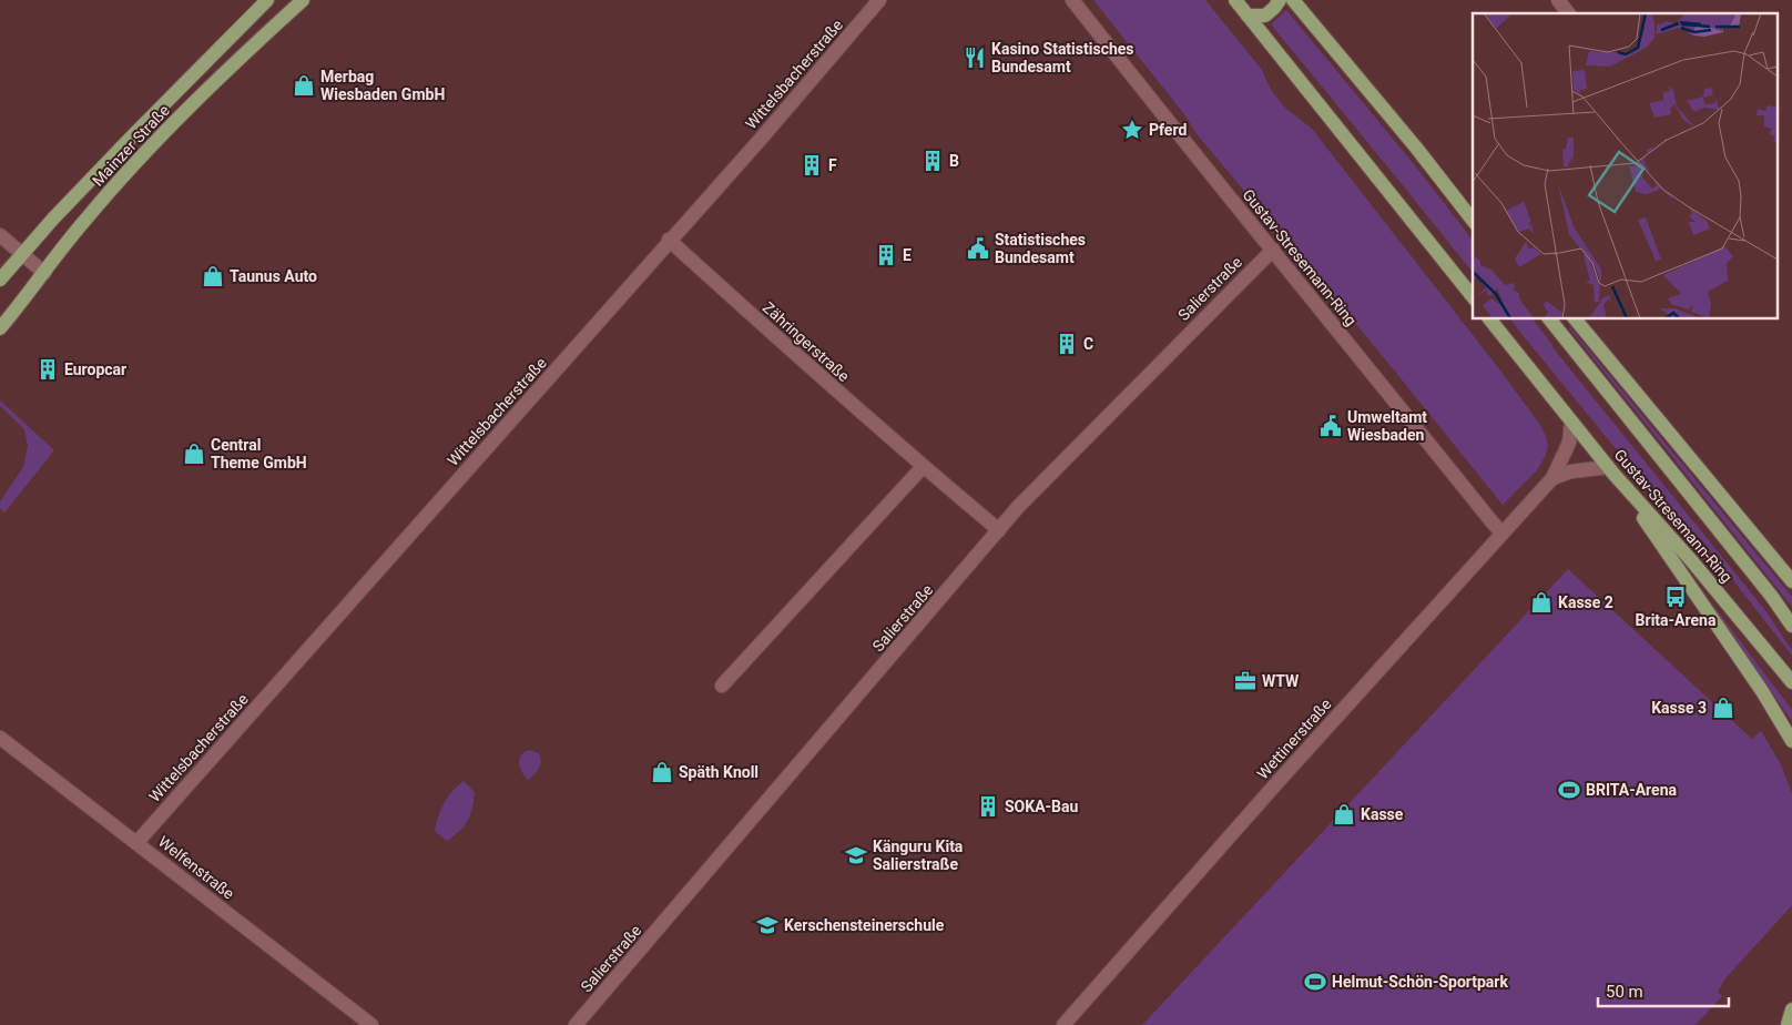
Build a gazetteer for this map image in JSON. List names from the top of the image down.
{
  "streets": {
    "main road": ["Mainzer Straße", "Gustav-Stresemann-Ring"],
    "street": [
      "Wittelsbacherstraße",
      "Salierstraße",
      "Zähringerstraße",
      "Wettinerstraße",
      "Welfenstraße"
    ]
  },
  "crossings": [
    ["Wittelsbacherstraße", "Zähringerstraße"],
    ["Wittelsbacherstraße", "Welfenstraße"],
    ["Gustav-Stresemann-Ring", "Salierstraße"],
    ["Gustav-Stresemann-Ring", "Wettinerstraße"],
    ["Salierstraße", "Zähringerstraße"]
  ],
  "places": {
    "restaurant": ["Kasino Statistisches Bundesamt"],
    "shop": [
      "Merbag Wiesbaden GmbH",
      "Taunus Auto",
      "Central Theme GmbH",
      "Kasse 2",
      "Kasse 3",
      "Späth Knoll",
      "Kasse"
    ],
    "place": ["Pferd"],
    "building": [
      "B",
      "F",
      "E",
      "C",
      "Europcar",
      "SOKA-Bau"
    ],
    "public building": ["Statistisches Bundesamt", "Umweltamt Wiesbaden"],
    "bus stop": ["Brita-Arena"],
    "office": ["WTW"],
    "sports": ["BRITA-Arena", "Helmut-Schön-Sportpark"],
    "school or university": ["Känguru Kita Salierstraße", "Kerschensteinerschule"]
  },
  "scale_bar": "50 m"
}
